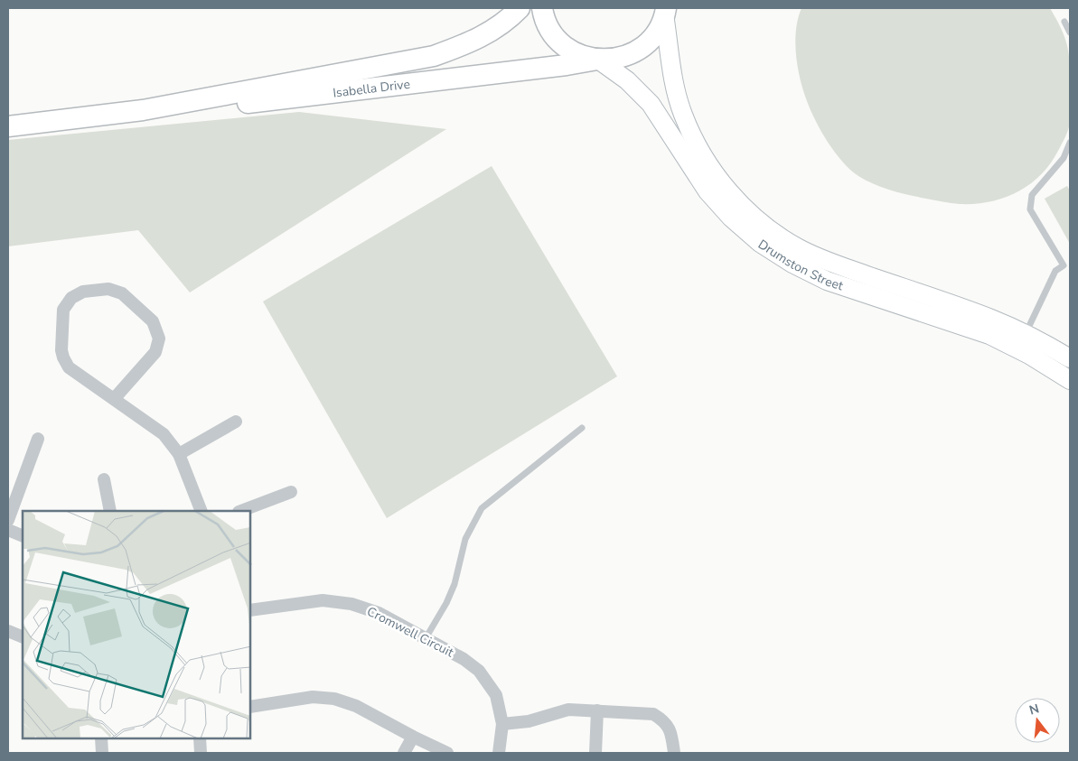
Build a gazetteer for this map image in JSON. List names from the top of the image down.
{
  "streets": {
    "main road": ["Isabella Drive"],
    "street": ["Drumston Street", "Cromwell Circuit"]
  },
  "crossings": [
    ["Isabella Drive", "Drumston Street"]
  ],
  "north": "top"
}
